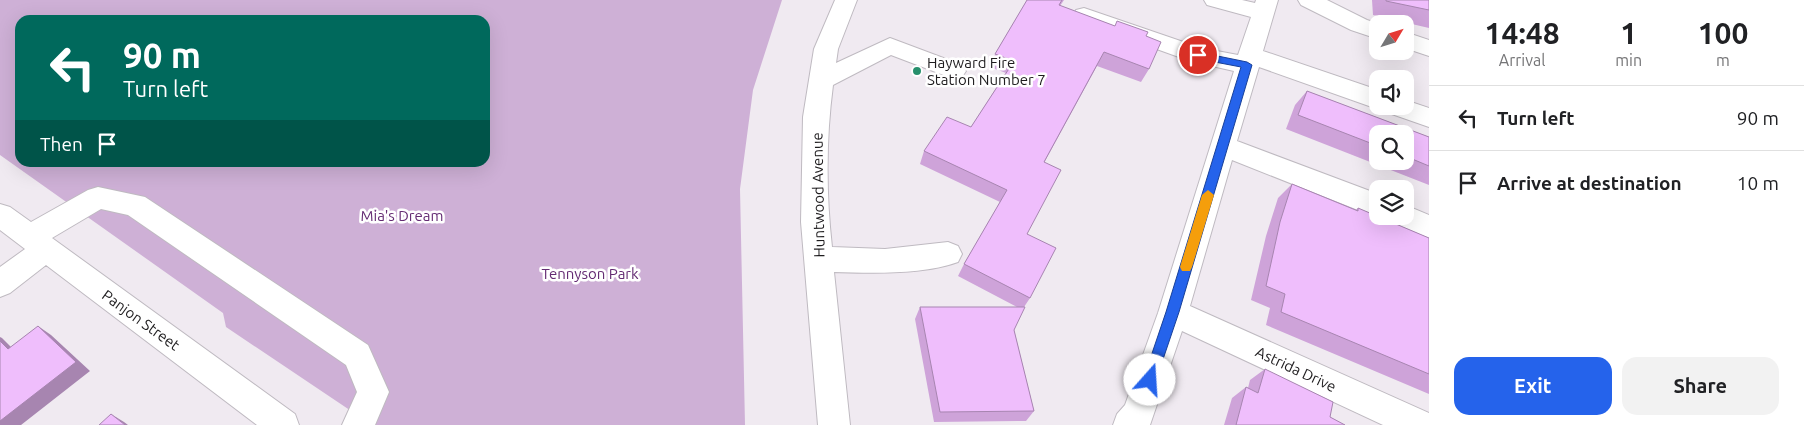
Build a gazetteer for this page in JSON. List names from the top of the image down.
{
  "streets": {
    "street": ["Huntwood Avenue", "Panjon Street", "Astrida Drive"]
  },
  "parks": ["Mia's Dream", "Tennyson Park"],
  "places": ["Hayward Fire Station Number 7"],
  "north": "top right",
  "page": {
    "eta": [
      "14:48",
      "Arrival",
      "1",
      "min",
      "100",
      "m"
    ],
    "turn": ["90 m", "Turn left"],
    "list": [
      {
        "name": "Turn left",
        "value": "90 m"
      },
      {
        "name": "Arrive at destination",
        "value": "10 m"
      }
    ],
    "then": "Then",
    "buttons": ["Exit", "Share"]
  }
}
